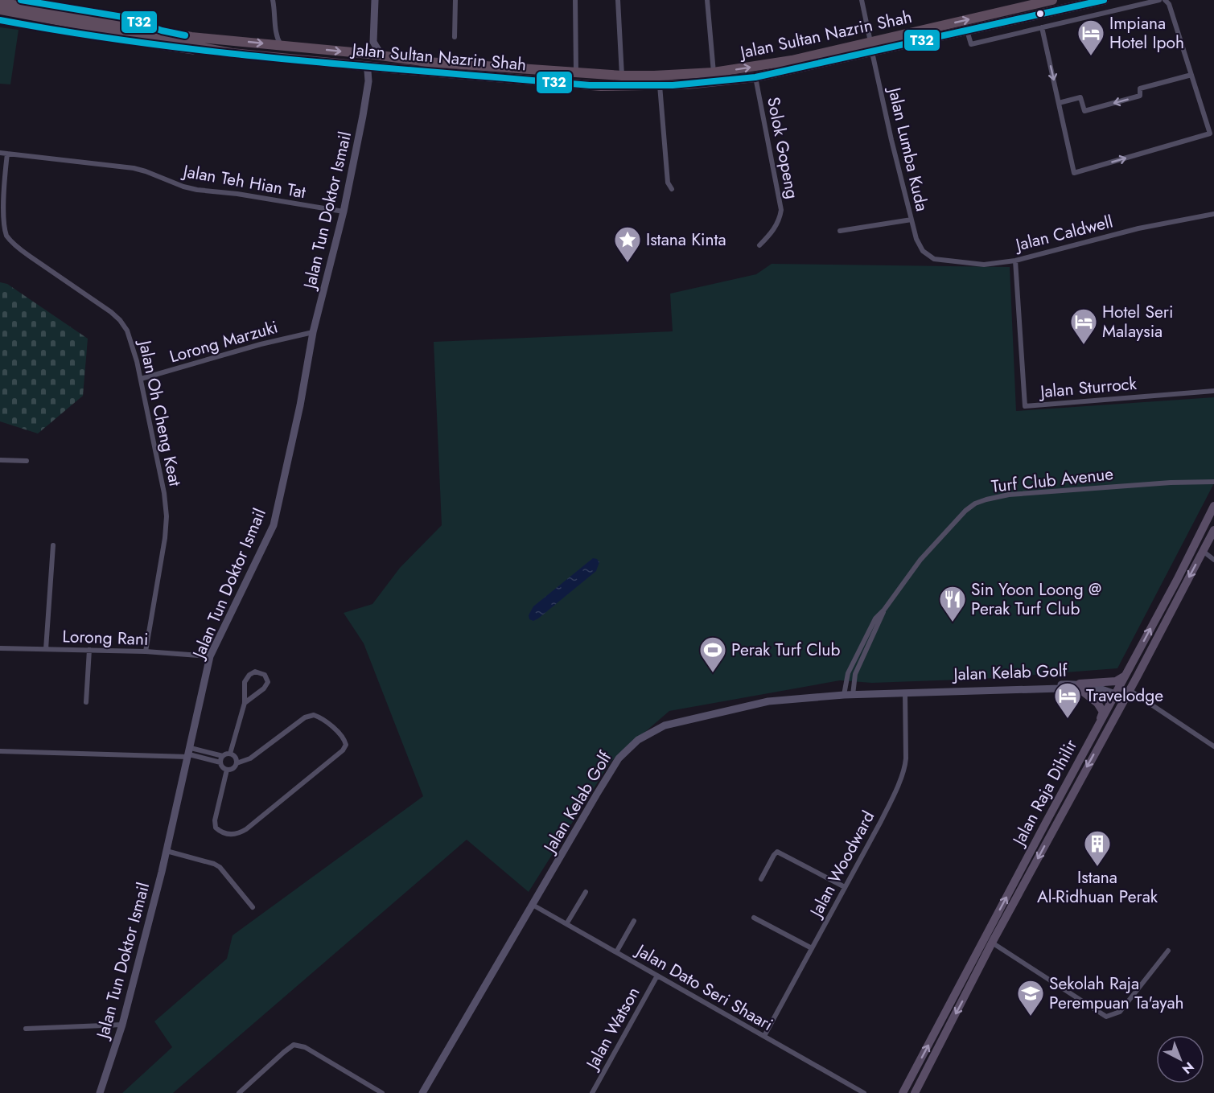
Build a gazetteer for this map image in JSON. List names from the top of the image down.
{
  "streets": {
    "highway": ["Jalan Sultan Nazrin Shah"],
    "main road": ["Jalan Raja Dihilir"],
    "street": [
      "Solok Gopeng",
      "Jalan Lumba Kuda",
      "Jalan Teh Hian Tat",
      "Jalan Tun Doktor Ismail",
      "Jalan Caldwell",
      "Lorong Marzuki",
      "Jalan Sturrock",
      "Jalan Oh Cheng Keat",
      "Turf Club Avenue",
      "Lorong Rani",
      "Jalan Kelab Golf",
      "Jalan Woodward",
      "Jalan Dato Seri Shaari",
      "Jalan Watson"
    ]
  },
  "crossings": [
    ["Jalan Sultan Nazrin Shah", "Solok Gopeng"],
    ["Jalan Sultan Nazrin Shah", "Jalan Lumba Kuda"],
    ["Jalan Sultan Nazrin Shah", "Jalan Tun Doktor Ismail"],
    ["Jalan Lumba Kuda", "Jalan Caldwell"],
    ["Jalan Teh Hian Tat", "Jalan Tun Doktor Ismail"],
    ["Jalan Teh Hian Tat", "Jalan Oh Cheng Keat"],
    ["Jalan Tun Doktor Ismail", "Lorong Marzuki"],
    ["Jalan Tun Doktor Ismail", "Lorong Rani"],
    ["Jalan Caldwell", "Jalan Sturrock"],
    ["Lorong Marzuki", "Jalan Oh Cheng Keat"],
    ["Jalan Oh Cheng Keat", "Lorong Rani"],
    ["Turf Club Avenue", "Jalan Kelab Golf"],
    ["Jalan Kelab Golf", "Jalan Woodward"],
    ["Jalan Kelab Golf", "Jalan Dato Seri Shaari"],
    ["Jalan Woodward", "Jalan Dato Seri Shaari"],
    ["Jalan Dato Seri Shaari", "Jalan Watson"]
  ],
  "places": {
    "hotel": ["Impiana Hotel Ipoh", "Hotel Seri Malaysia", "Travelodge"],
    "place": ["Istana Kinta"],
    "restaurant": ["Sin Yoon Loong @ Perak Turf Club"],
    "sports": ["Perak Turf Club"],
    "building": ["Istana Al-Ridhuan Perak"],
    "school or university": ["Sekolah Raja Perempuan Ta'ayah"]
  },
  "lines": ["transit line T32"],
  "north": "bottom right"
}
